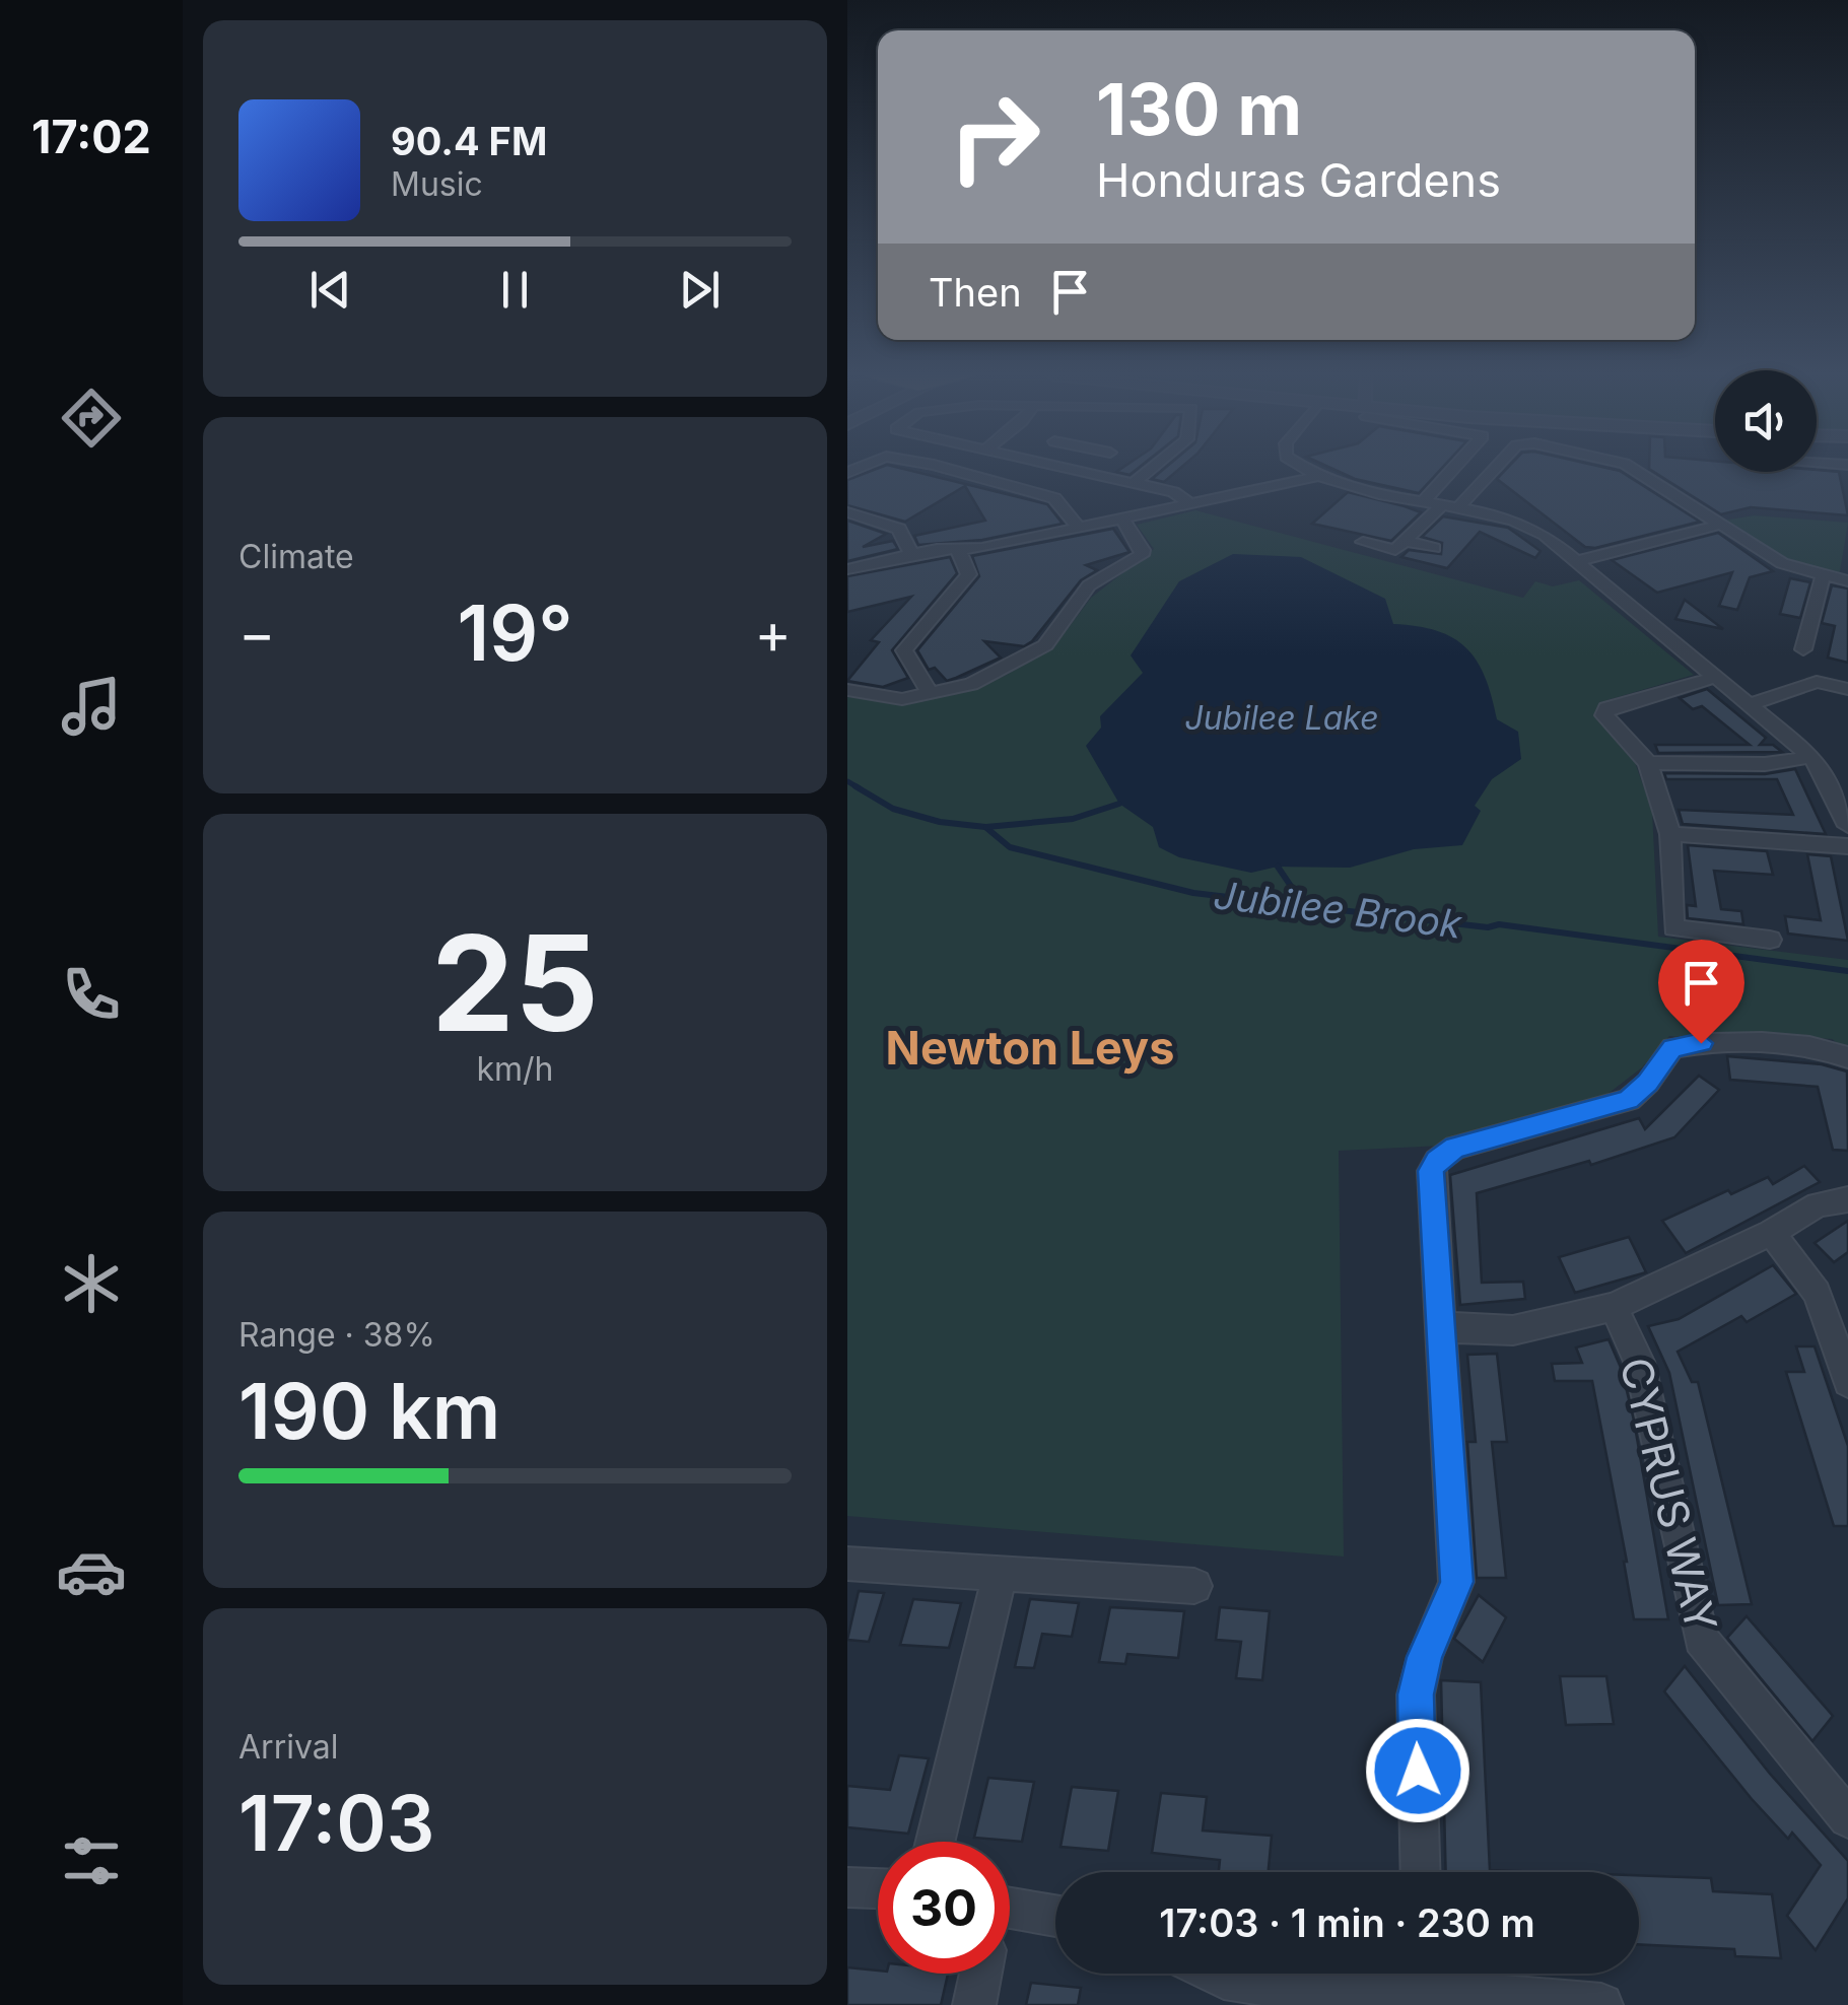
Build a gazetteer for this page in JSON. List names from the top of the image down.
{
  "streets": {
    "street": ["CYPRUS WAY"]
  },
  "districts": ["Newton Leys"],
  "water": ["Jubilee Lake", "Jubilee Brook"],
  "page": {
    "tabs": "17:02",
    "turn": ["130 m", "Honduras Gardens"],
    "song": ["90.4 FM", "Music"],
    "then": "Then",
    "tile": [
      "Climate",
      ["25", "km/h"],
      ["Range · 38%", "190 km"],
      ["Arrival", "17:03"]
    ],
    "heat": ["−", "19°", "+"],
    "limit": "30",
    "trip": "17:03 · 1 min · 230 m"
  }
}
